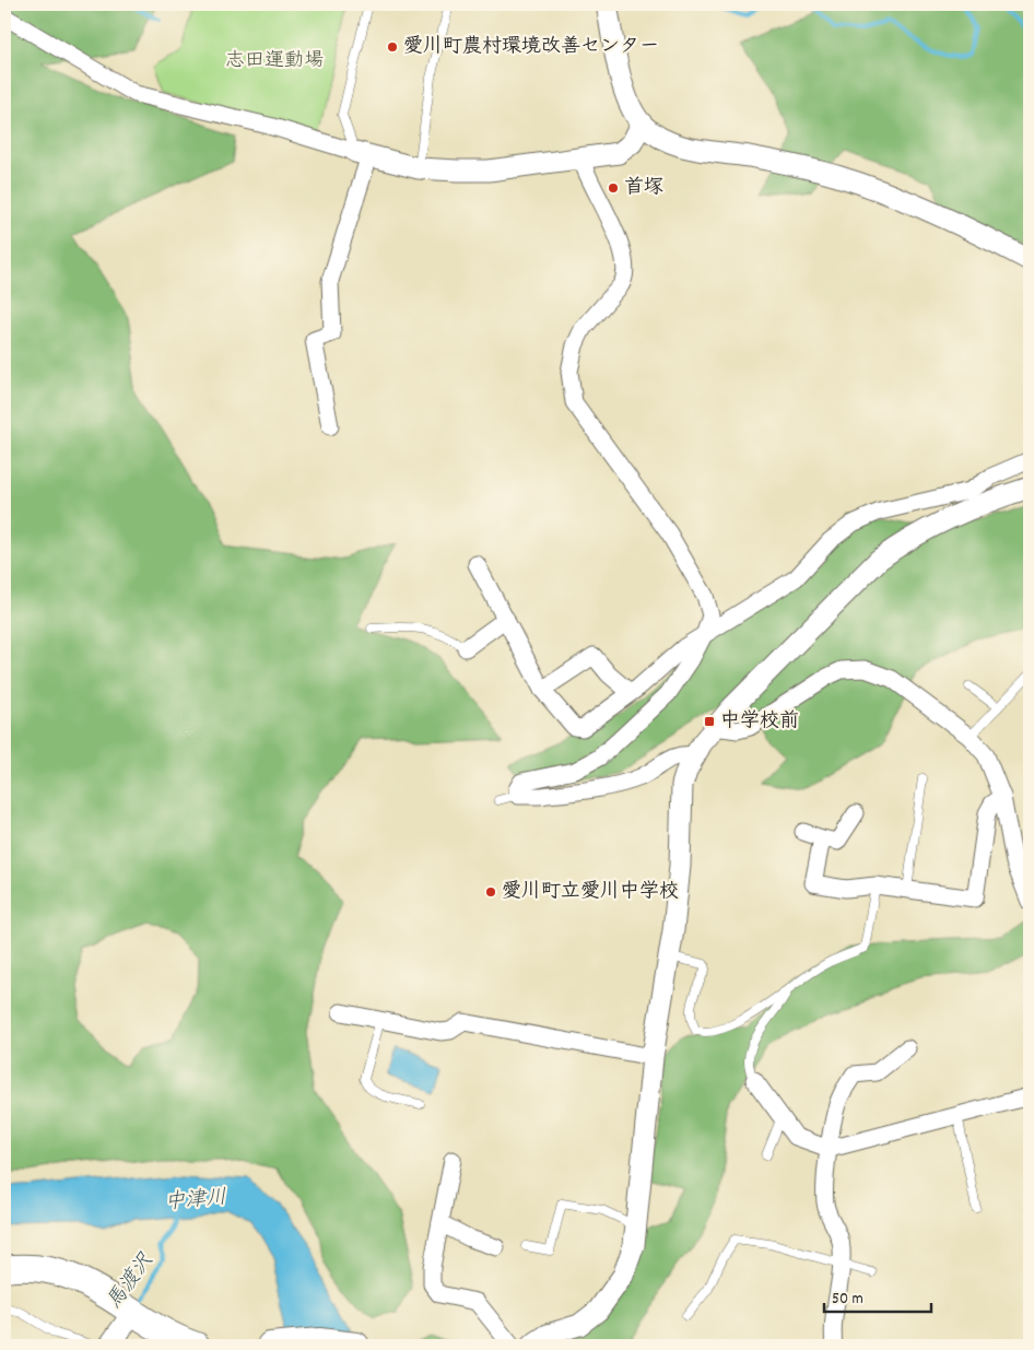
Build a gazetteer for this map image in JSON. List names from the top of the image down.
{
  "water": ["中津川", "馬渡沢"],
  "parks": ["志田運動場"],
  "places": {
    "other": ["愛川町農村環境改善センター", "首塚", "愛川町立愛川中学校"],
    "transit": ["中学校前"]
  },
  "scale_bar": "50 m"
}
